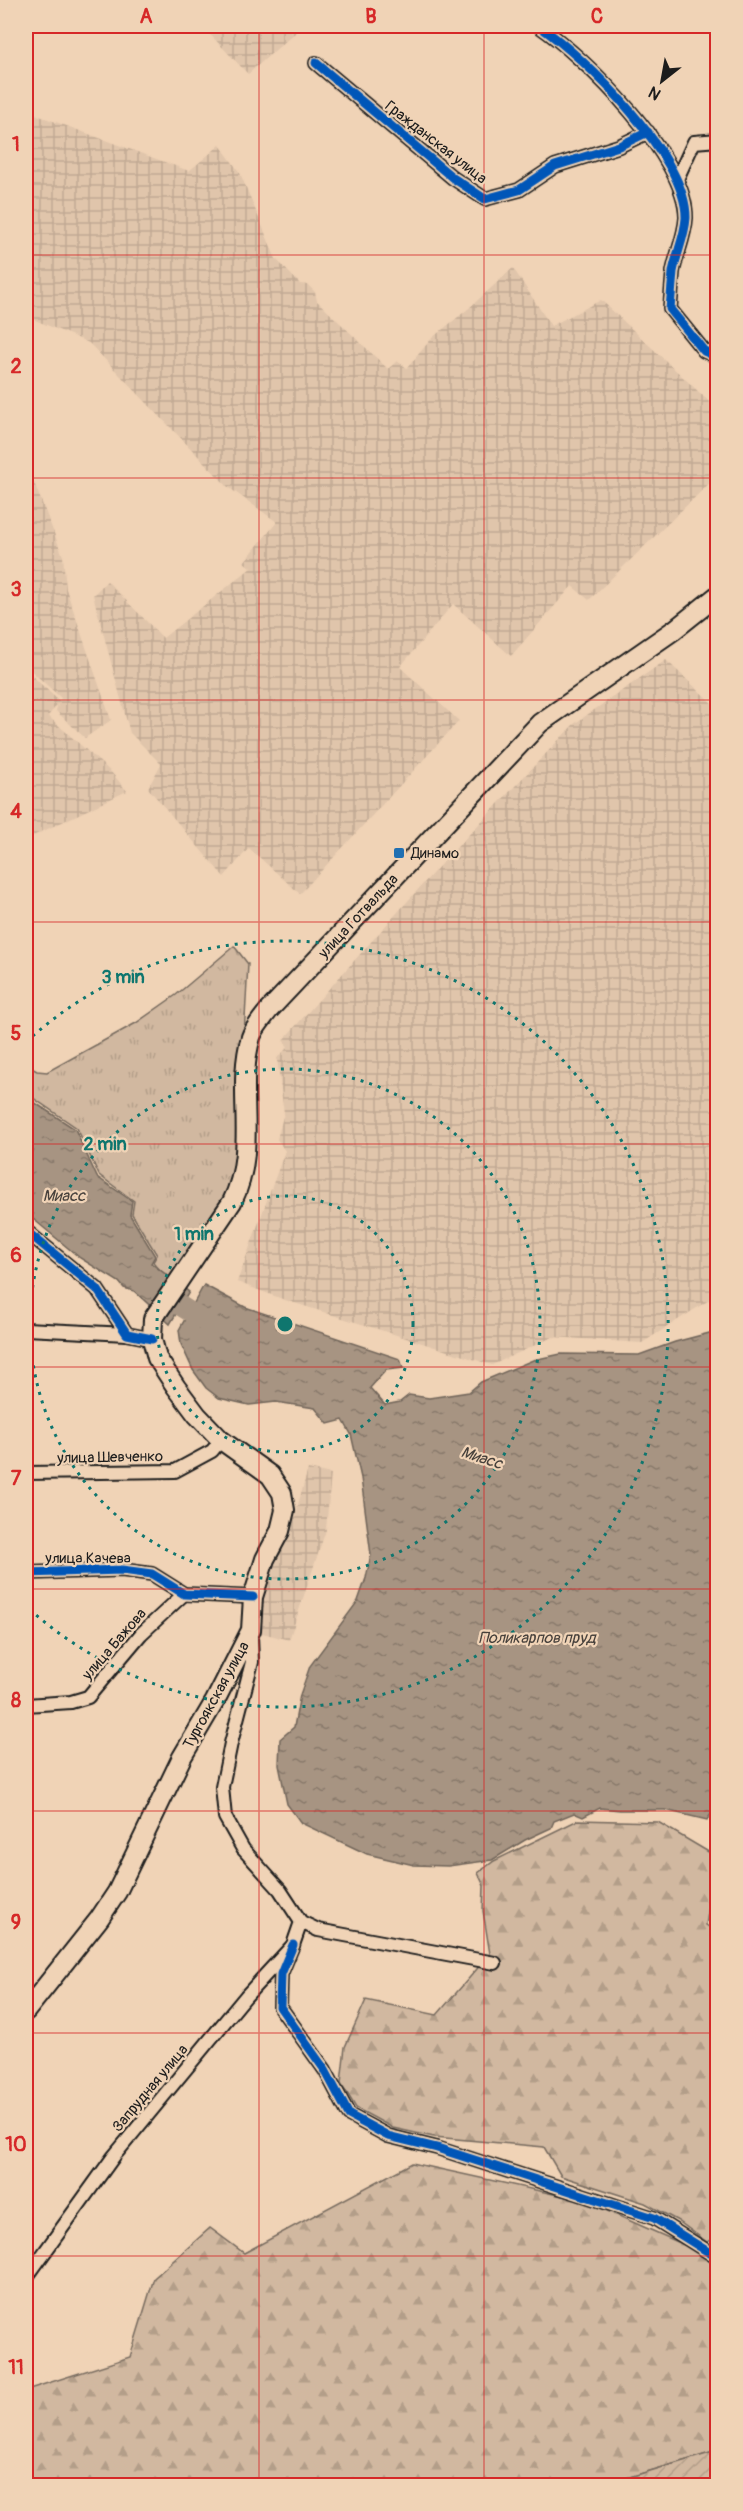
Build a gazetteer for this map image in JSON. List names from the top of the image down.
{
  "streets": {
    "main road": ["улица Готвальда", "Тургоякская улица"],
    "street": [
      "Гражданская улица",
      "улица Шевченко",
      "улица Качева",
      "улица Бажова",
      "Запрудная улица"
    ]
  },
  "crossings": [
    ["улица Готвальда", "Тургоякская улица"],
    ["улица Шевченко", "Тургоякская улица"],
    ["улица Качева", "улица Бажова"],
    ["улица Качева", "Тургоякская улица"]
  ],
  "water": ["Миасс", "Поликарпов пруд"],
  "places": {
    "transit": ["Динамо"]
  },
  "north": "bottom left",
  "grid": {
    "columns": ["A", "B", "C"],
    "rows": [
      "1",
      "2",
      "3",
      "4",
      "5",
      "6",
      "7",
      "8",
      "9",
      "10",
      "11"
    ]
  },
  "rings": ["3 min", "2 min", "1 min"]
}
